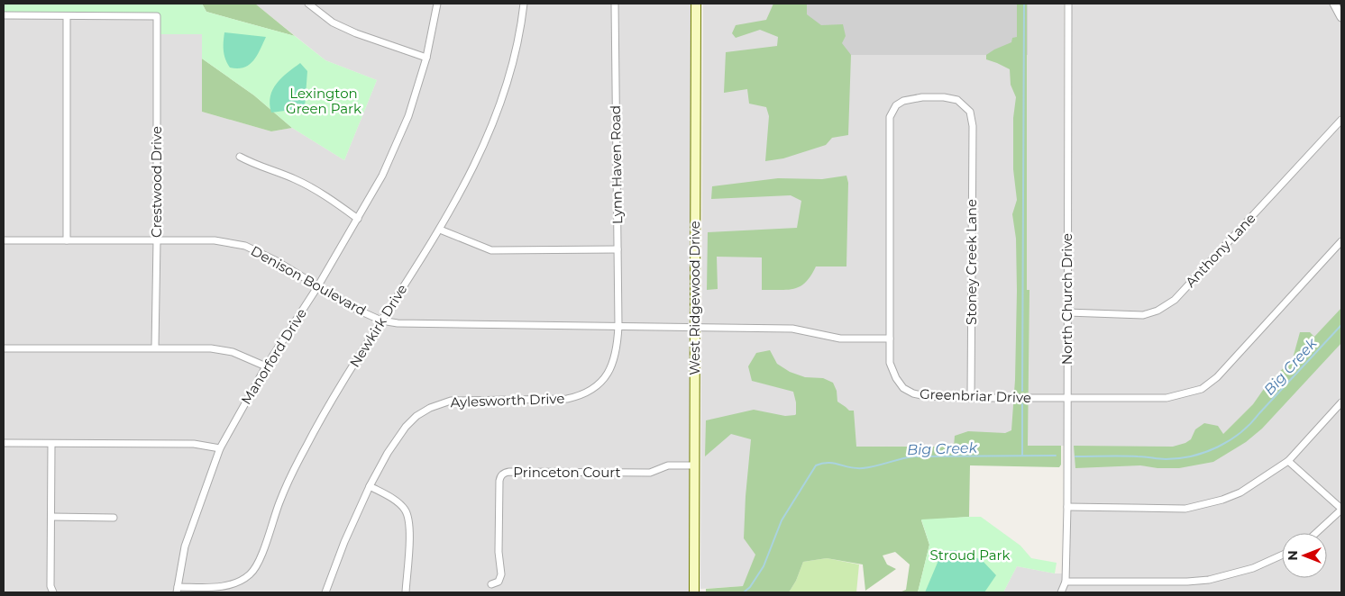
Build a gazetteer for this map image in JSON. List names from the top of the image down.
{
  "streets": {
    "main road": ["West Ridgewood Drive"],
    "street": [
      "Lynn Haven Road",
      "Crestwood Drive",
      "Anthony Lane",
      "Stoney Creek Lane",
      "Denison Boulevard",
      "North Church Drive",
      "Newkirk Drive",
      "Manorford Drive",
      "Greenbriar Drive",
      "Aylesworth Drive",
      "Princeton Court"
    ]
  },
  "crossings": [
    ["Lynn Haven Road", "Denison Boulevard"],
    ["Lynn Haven Road", "Aylesworth Drive"],
    ["Crestwood Drive", "Denison Boulevard"],
    ["Anthony Lane", "North Church Drive"],
    ["Stoney Creek Lane", "Greenbriar Drive"],
    ["Denison Boulevard", "West Ridgewood Drive"],
    ["Denison Boulevard", "Newkirk Drive"],
    ["Denison Boulevard", "Manorford Drive"],
    ["Denison Boulevard", "Greenbriar Drive"],
    ["Denison Boulevard", "Aylesworth Drive"],
    ["West Ridgewood Drive", "Princeton Court"],
    ["North Church Drive", "Greenbriar Drive"],
    ["Newkirk Drive", "Manorford Drive"]
  ],
  "water": ["Big Creek"],
  "parks": ["Lexington Green Park", "Stroud Park"],
  "north": "left"
}
